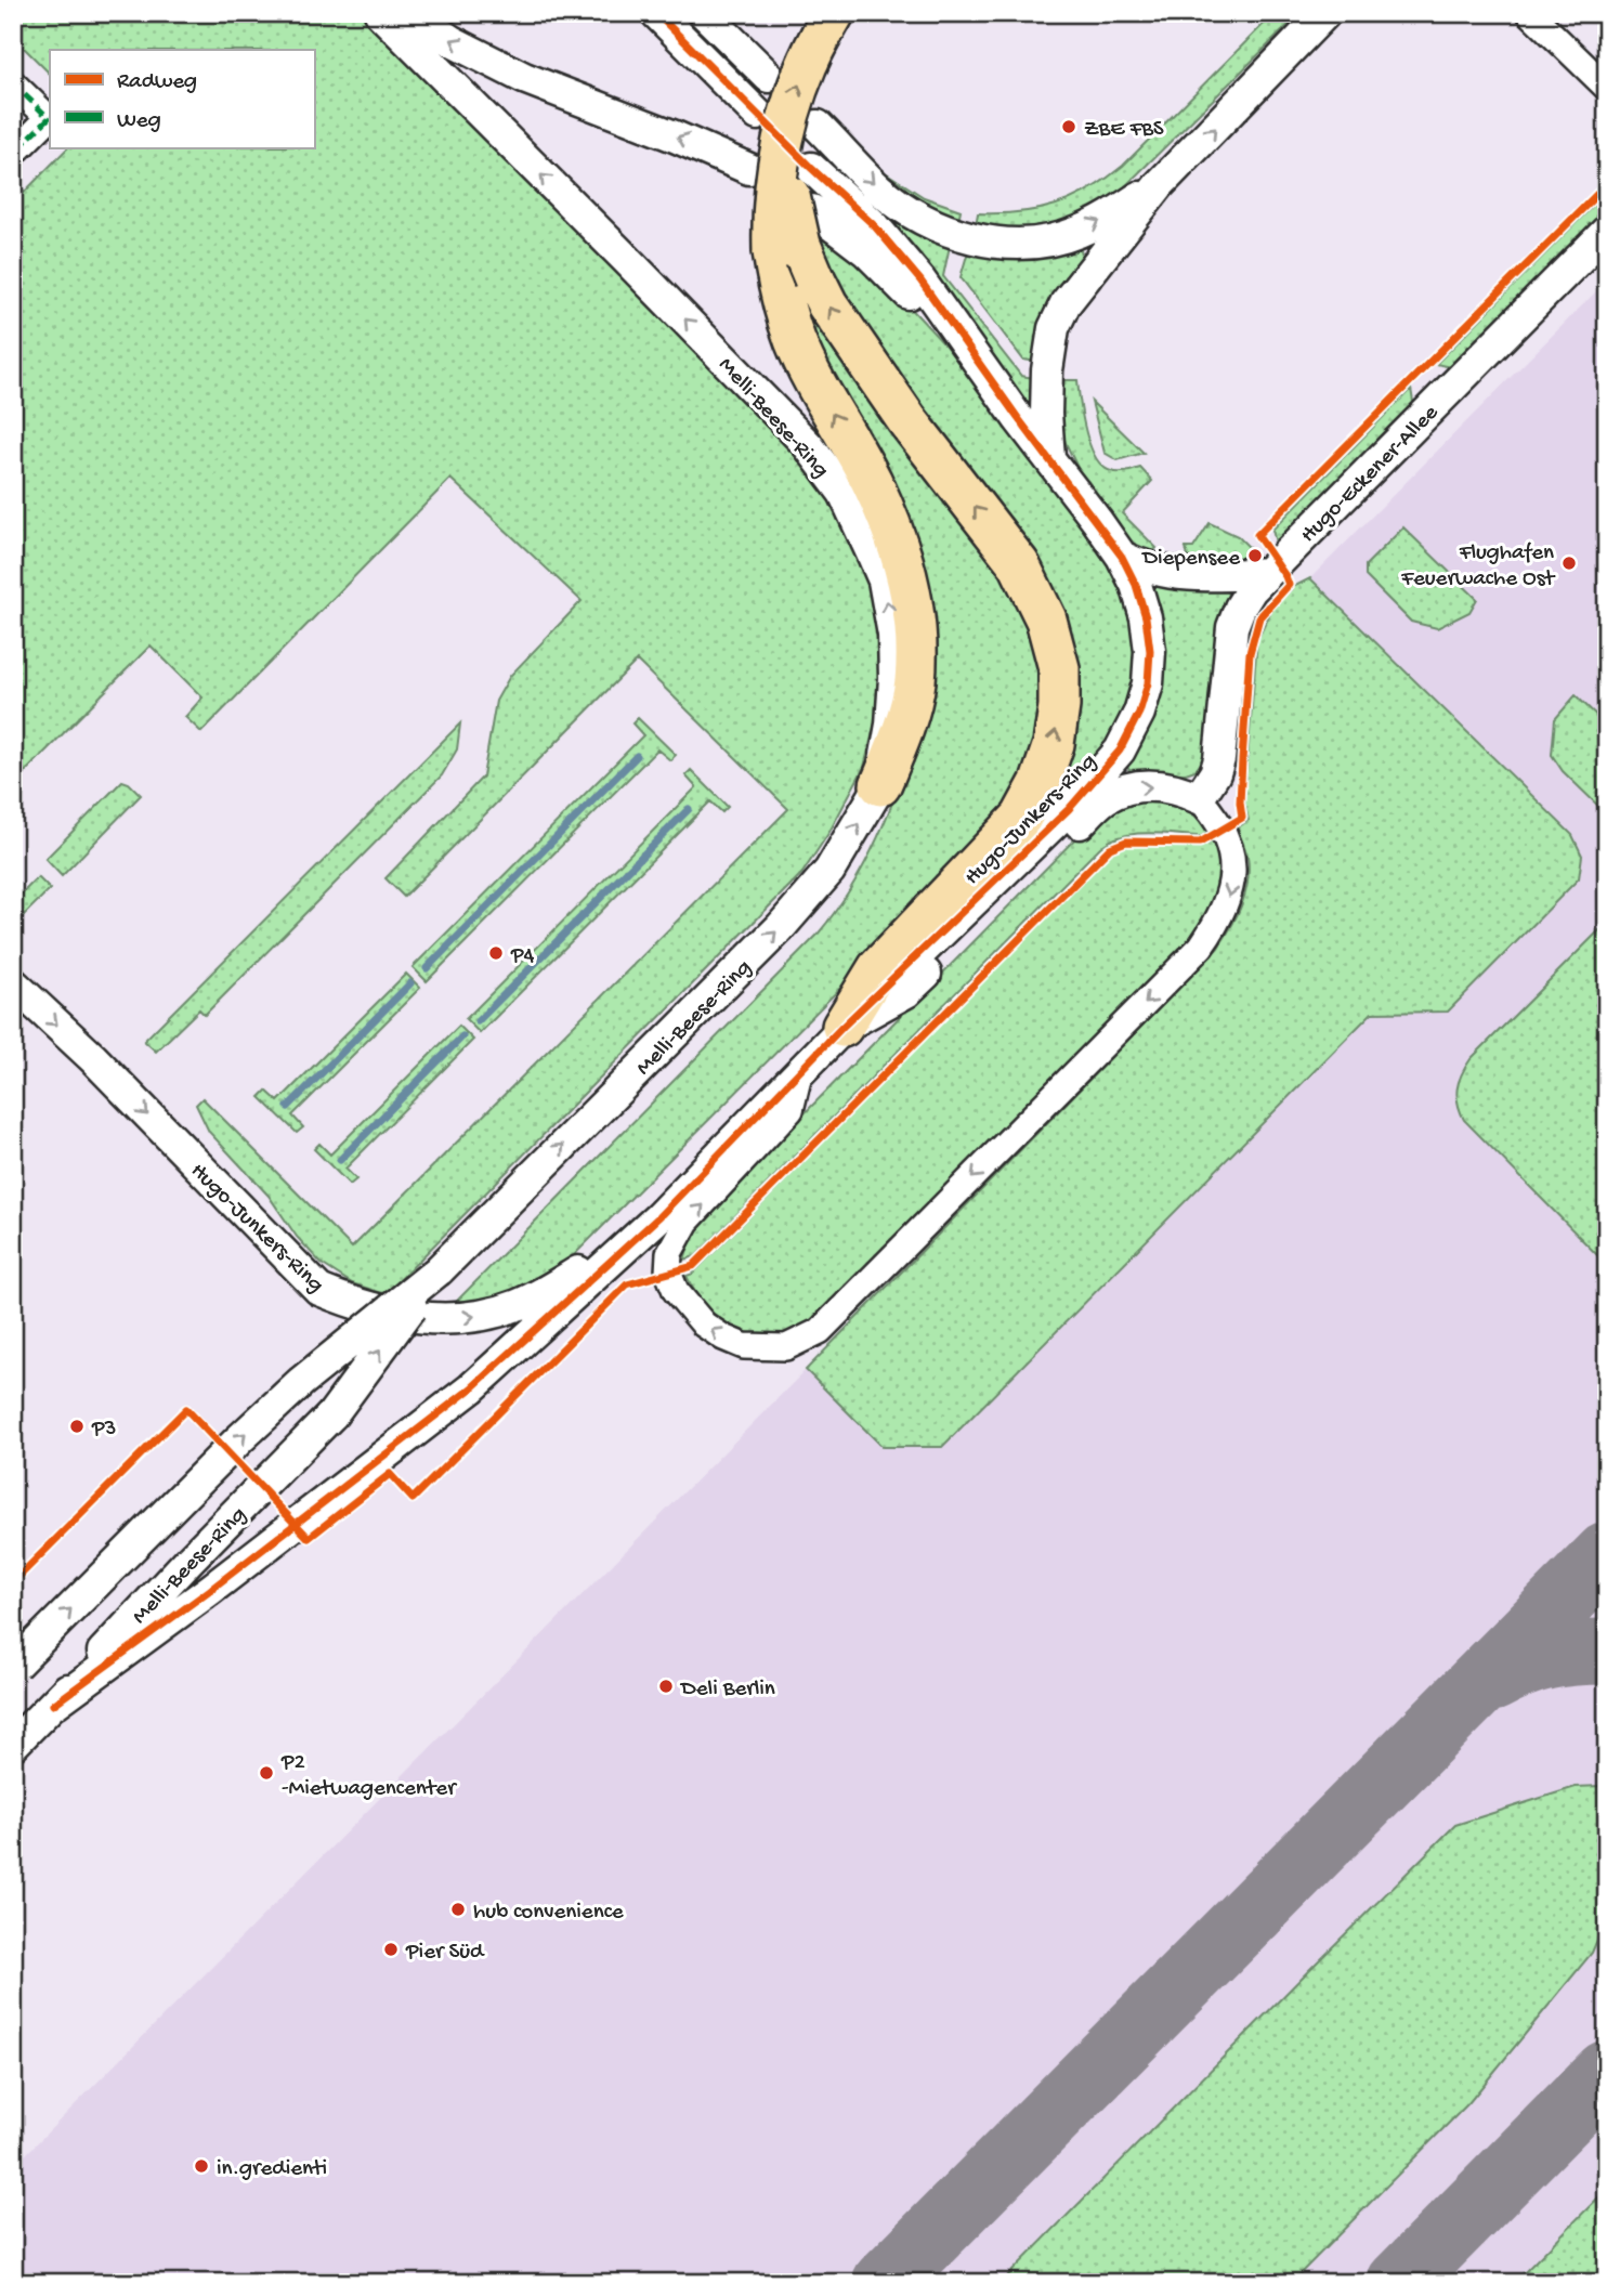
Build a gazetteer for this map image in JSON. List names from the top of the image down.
{
  "streets": {
    "street": ["Melli-Beese-Ring", "Hugo-Eckener-Allee", "Hugo-Junkers-Ring"]
  },
  "crossings": [
    ["Melli-Beese-Ring", "Hugo-Junkers-Ring"]
  ],
  "places": [
    "ZBE FBS",
    "Diepensee",
    "Flughafen Feuerwache Ost",
    "P4",
    "P3",
    "Deli Berlin",
    "P2 -Mietwagencenter",
    "hub convenience",
    "Pier Süd",
    "in.gredienti"
  ],
  "legend": ["Radweg", "Weg"]
}
